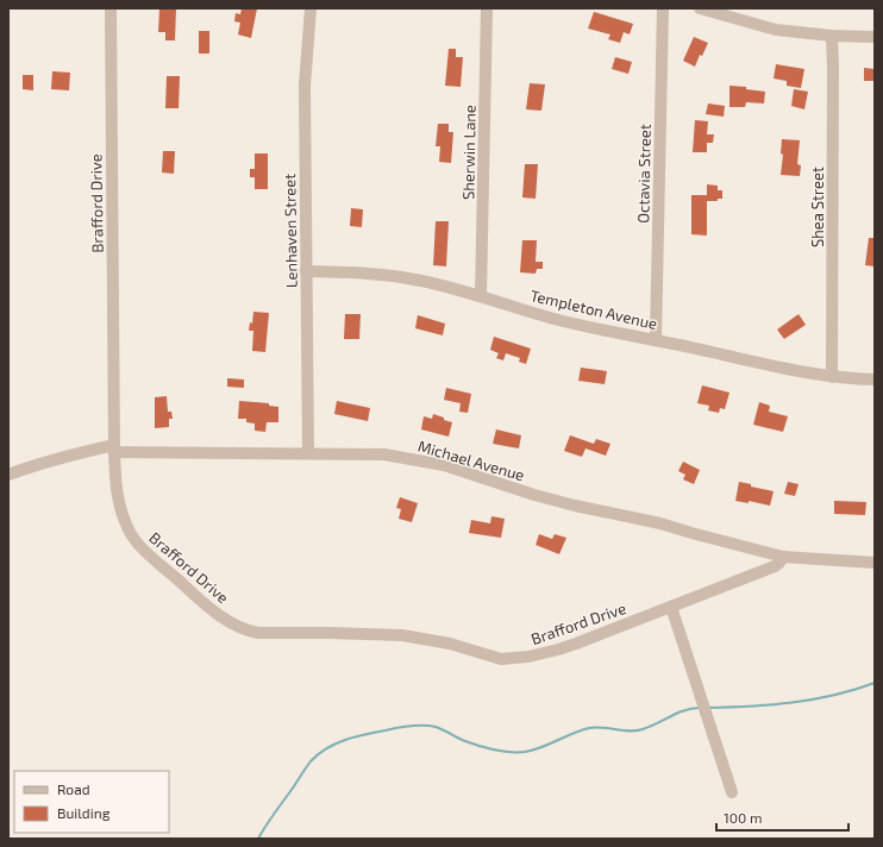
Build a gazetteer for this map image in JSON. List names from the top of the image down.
{
  "streets": {
    "street": [
      "Sherwin Lane",
      "Octavia Street",
      "Brafford Drive",
      "Shea Street",
      "Lenhaven Street",
      "Templeton Avenue",
      "Michael Avenue"
    ]
  },
  "crossings": [
    ["Sherwin Lane", "Templeton Avenue"],
    ["Octavia Street", "Templeton Avenue"],
    ["Brafford Drive", "Michael Avenue"],
    ["Shea Street", "Templeton Avenue"],
    ["Lenhaven Street", "Templeton Avenue"],
    ["Lenhaven Street", "Michael Avenue"]
  ],
  "legend": ["Road", "Building"],
  "scale_bar": "100 m"
}
